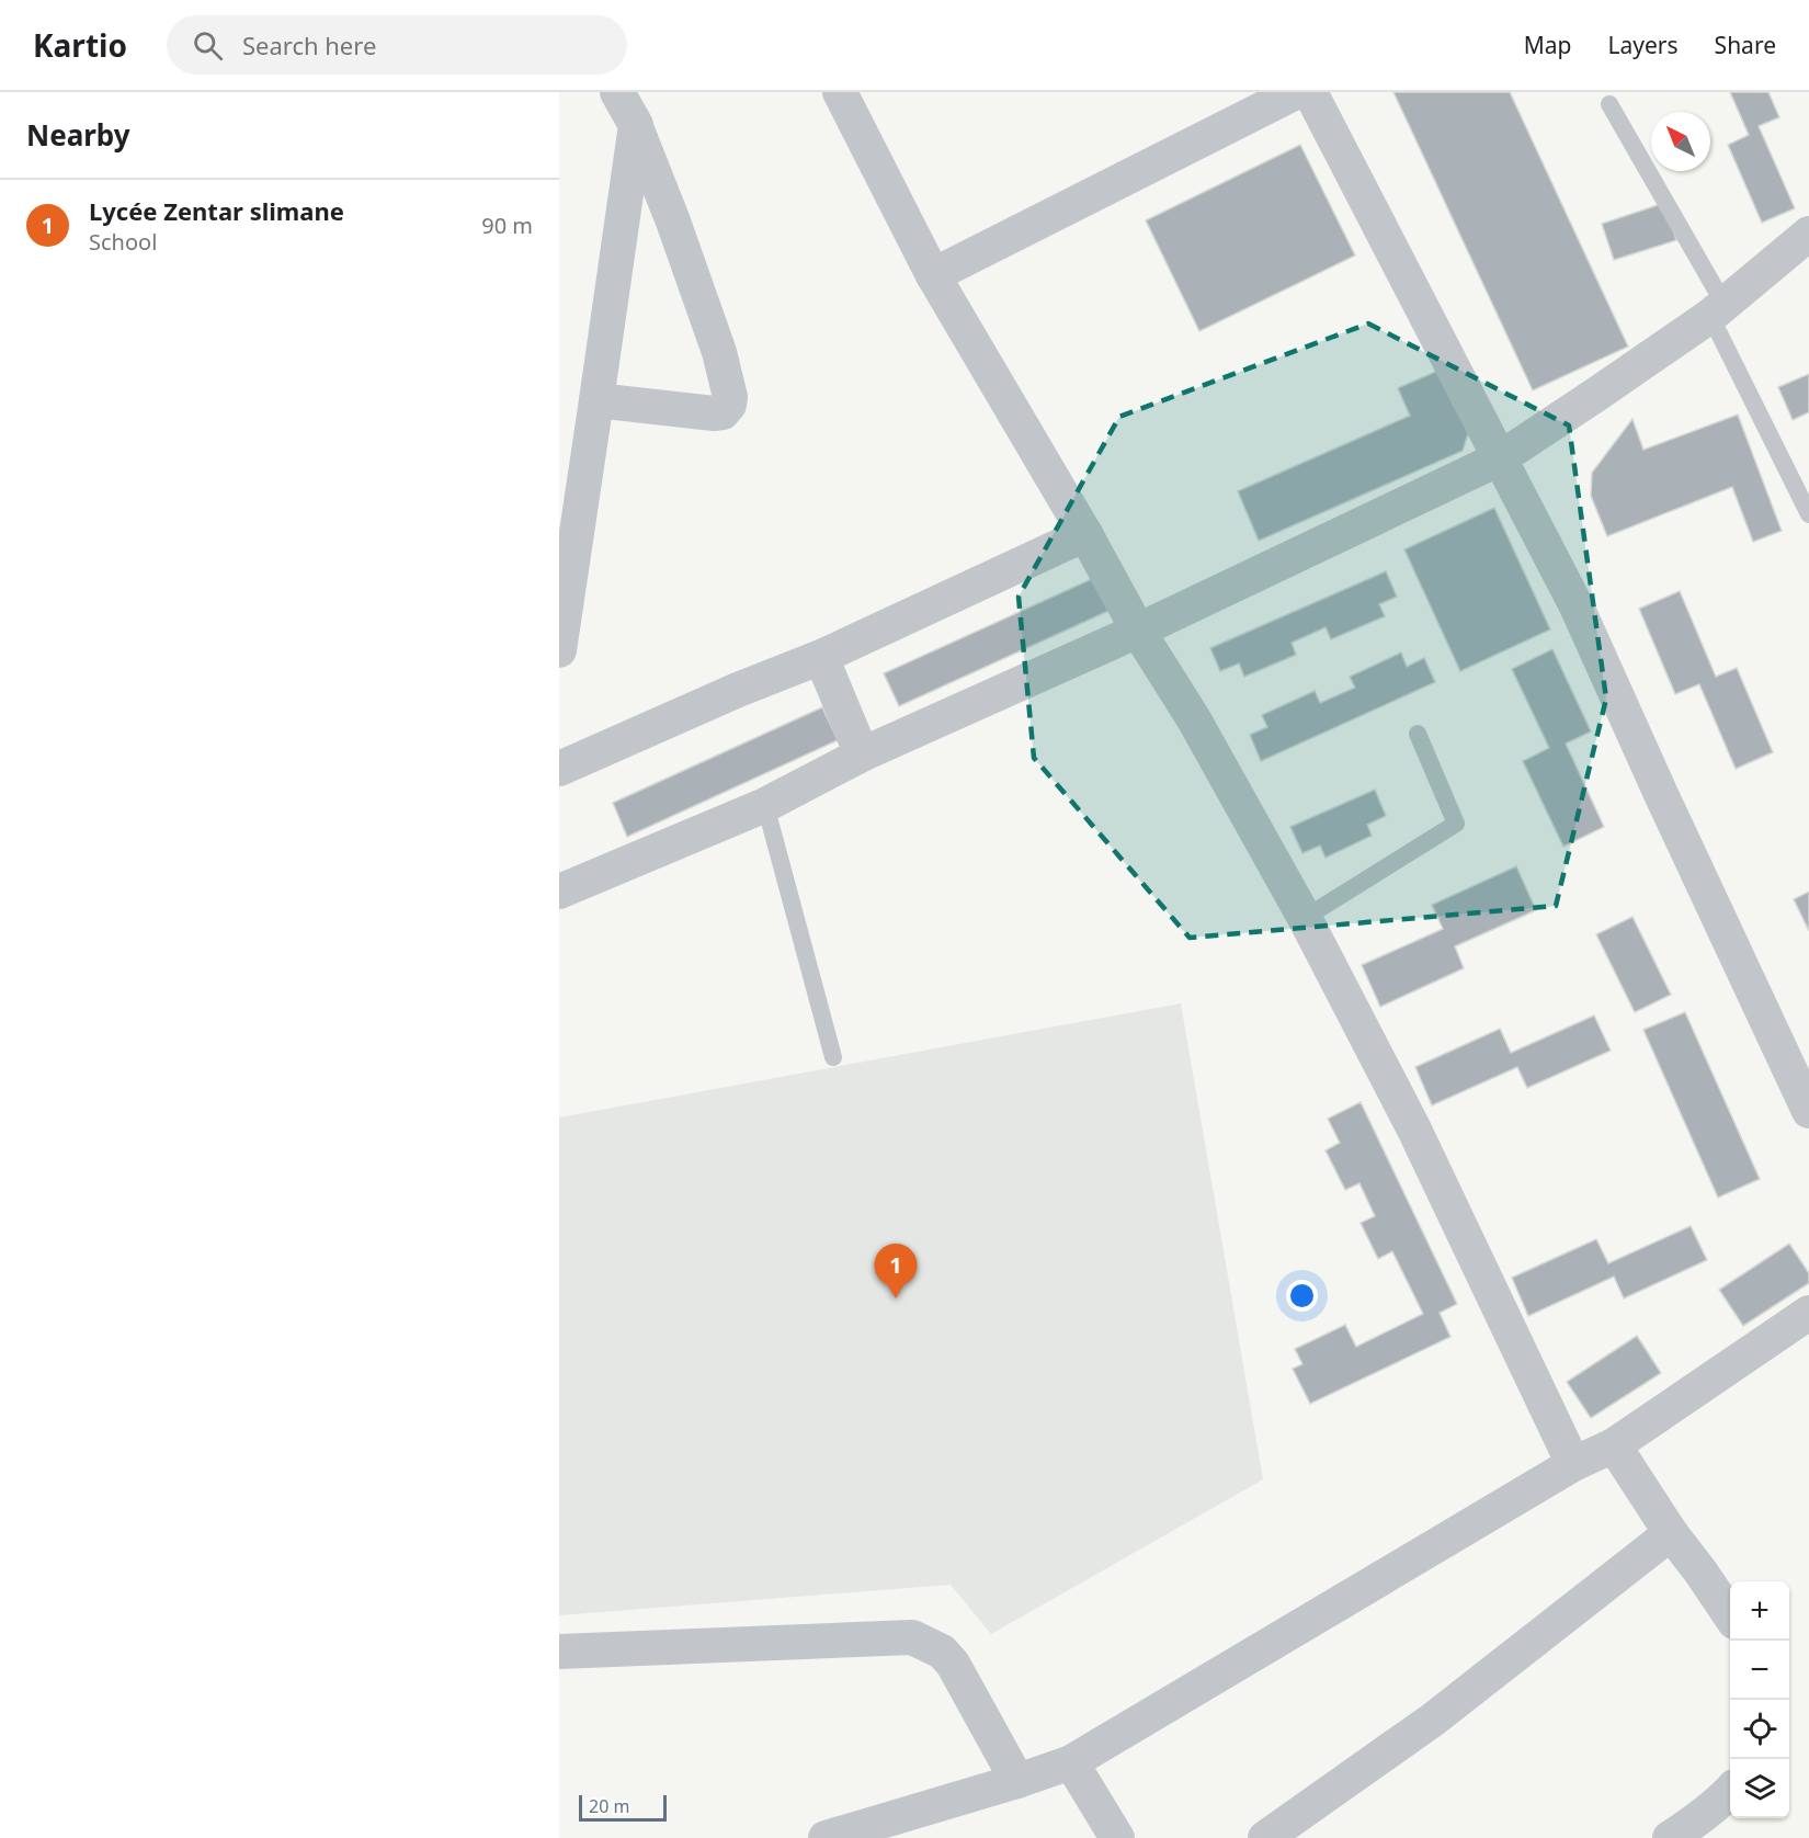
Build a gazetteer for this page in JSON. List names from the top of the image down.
{
  "scale_bar": "20 m",
  "north": "top left",
  "page": {
    "header": "Kartio",
    "search": "Search here",
    "nav": ["Map", "Layers", "Share"],
    "heading": "Nearby",
    "list": [
      {
        "mark": "1",
        "name": "Lycée Zentar slimane",
        "note": "School",
        "value": "90 m"
      }
    ],
    "pins": "1",
    "map_buttons": ["+", "−"],
    "scale": "20 m"
  }
}
